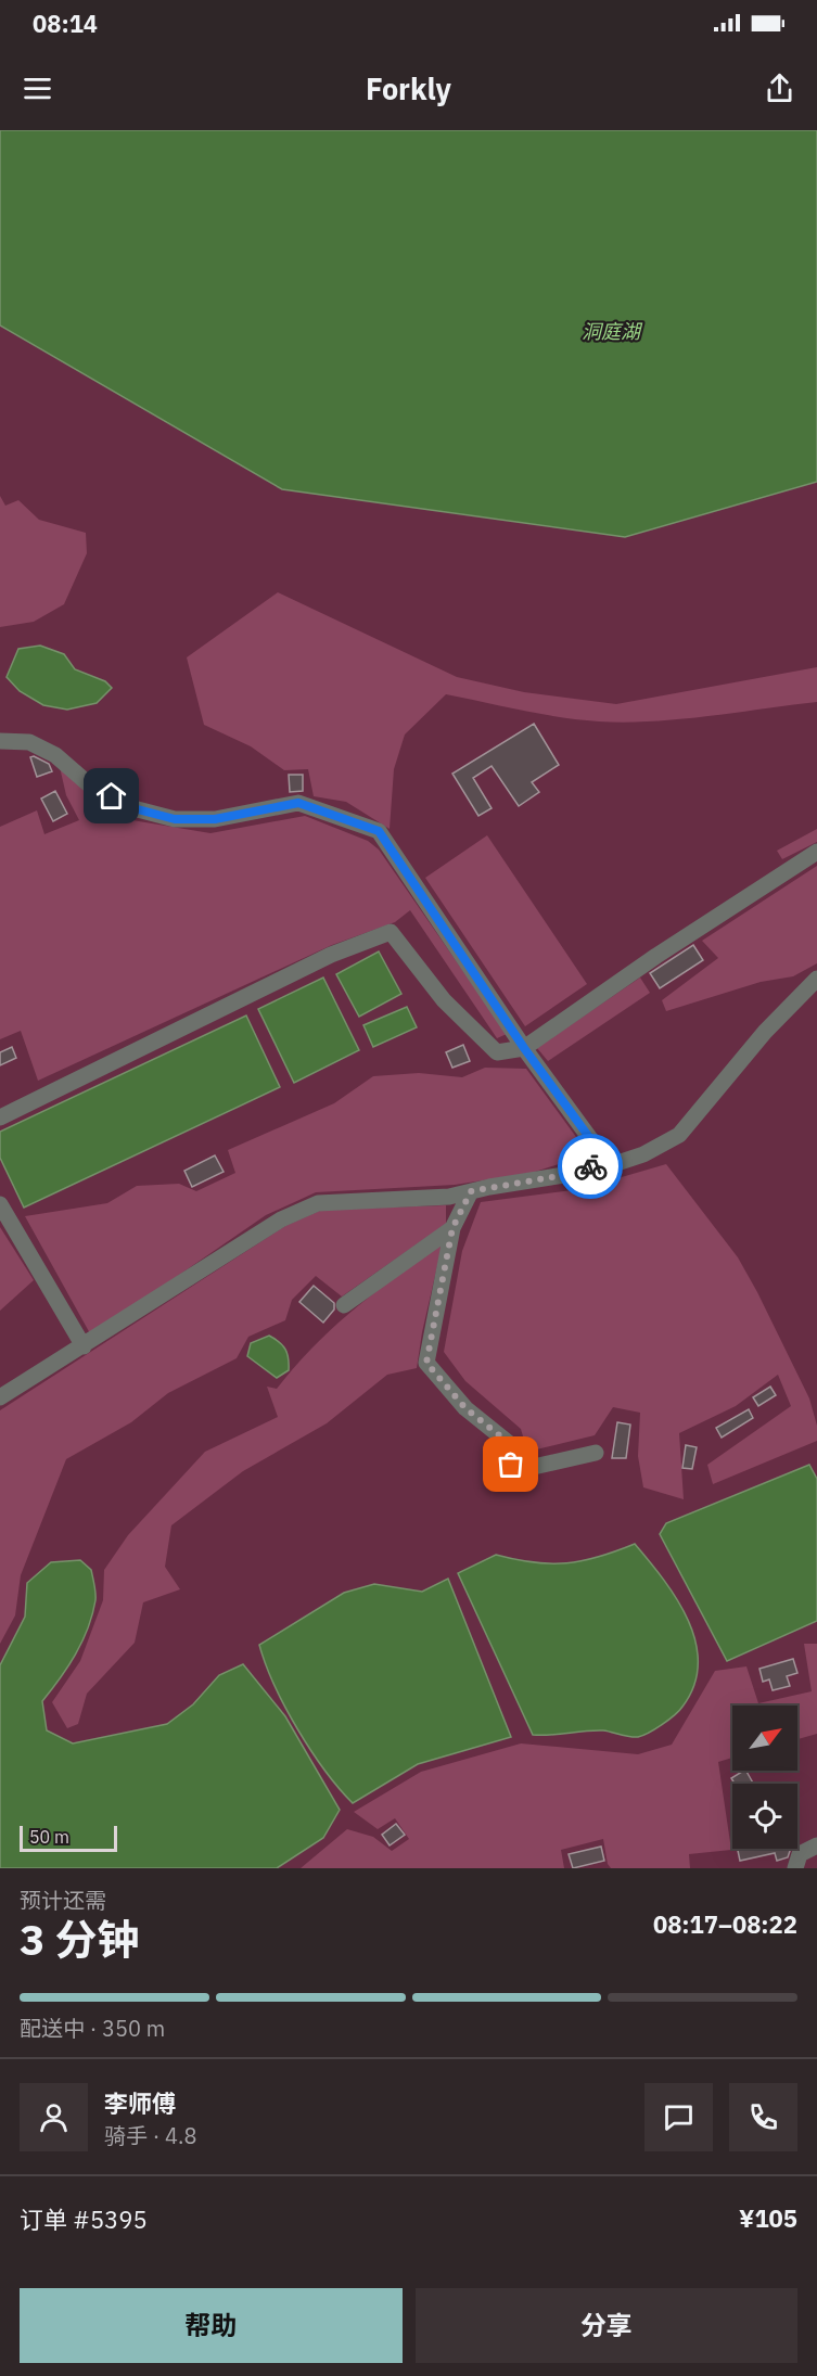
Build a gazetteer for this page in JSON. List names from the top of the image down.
{
  "water": ["洞庭湖"],
  "scale_bar": "50 m",
  "north": "top right",
  "page": {
    "status": "08:14",
    "header": "Forkly",
    "scale": "50 m",
    "heading": ["3 分钟", "预计还需", "08:17–08:22"],
    "panel": [
      "李师傅",
      "骑手 · 4.8",
      "订单 #5395",
      "¥105"
    ],
    "bar": "配送中 · 350 m",
    "buttons": ["帮助", "分享"]
  }
}
